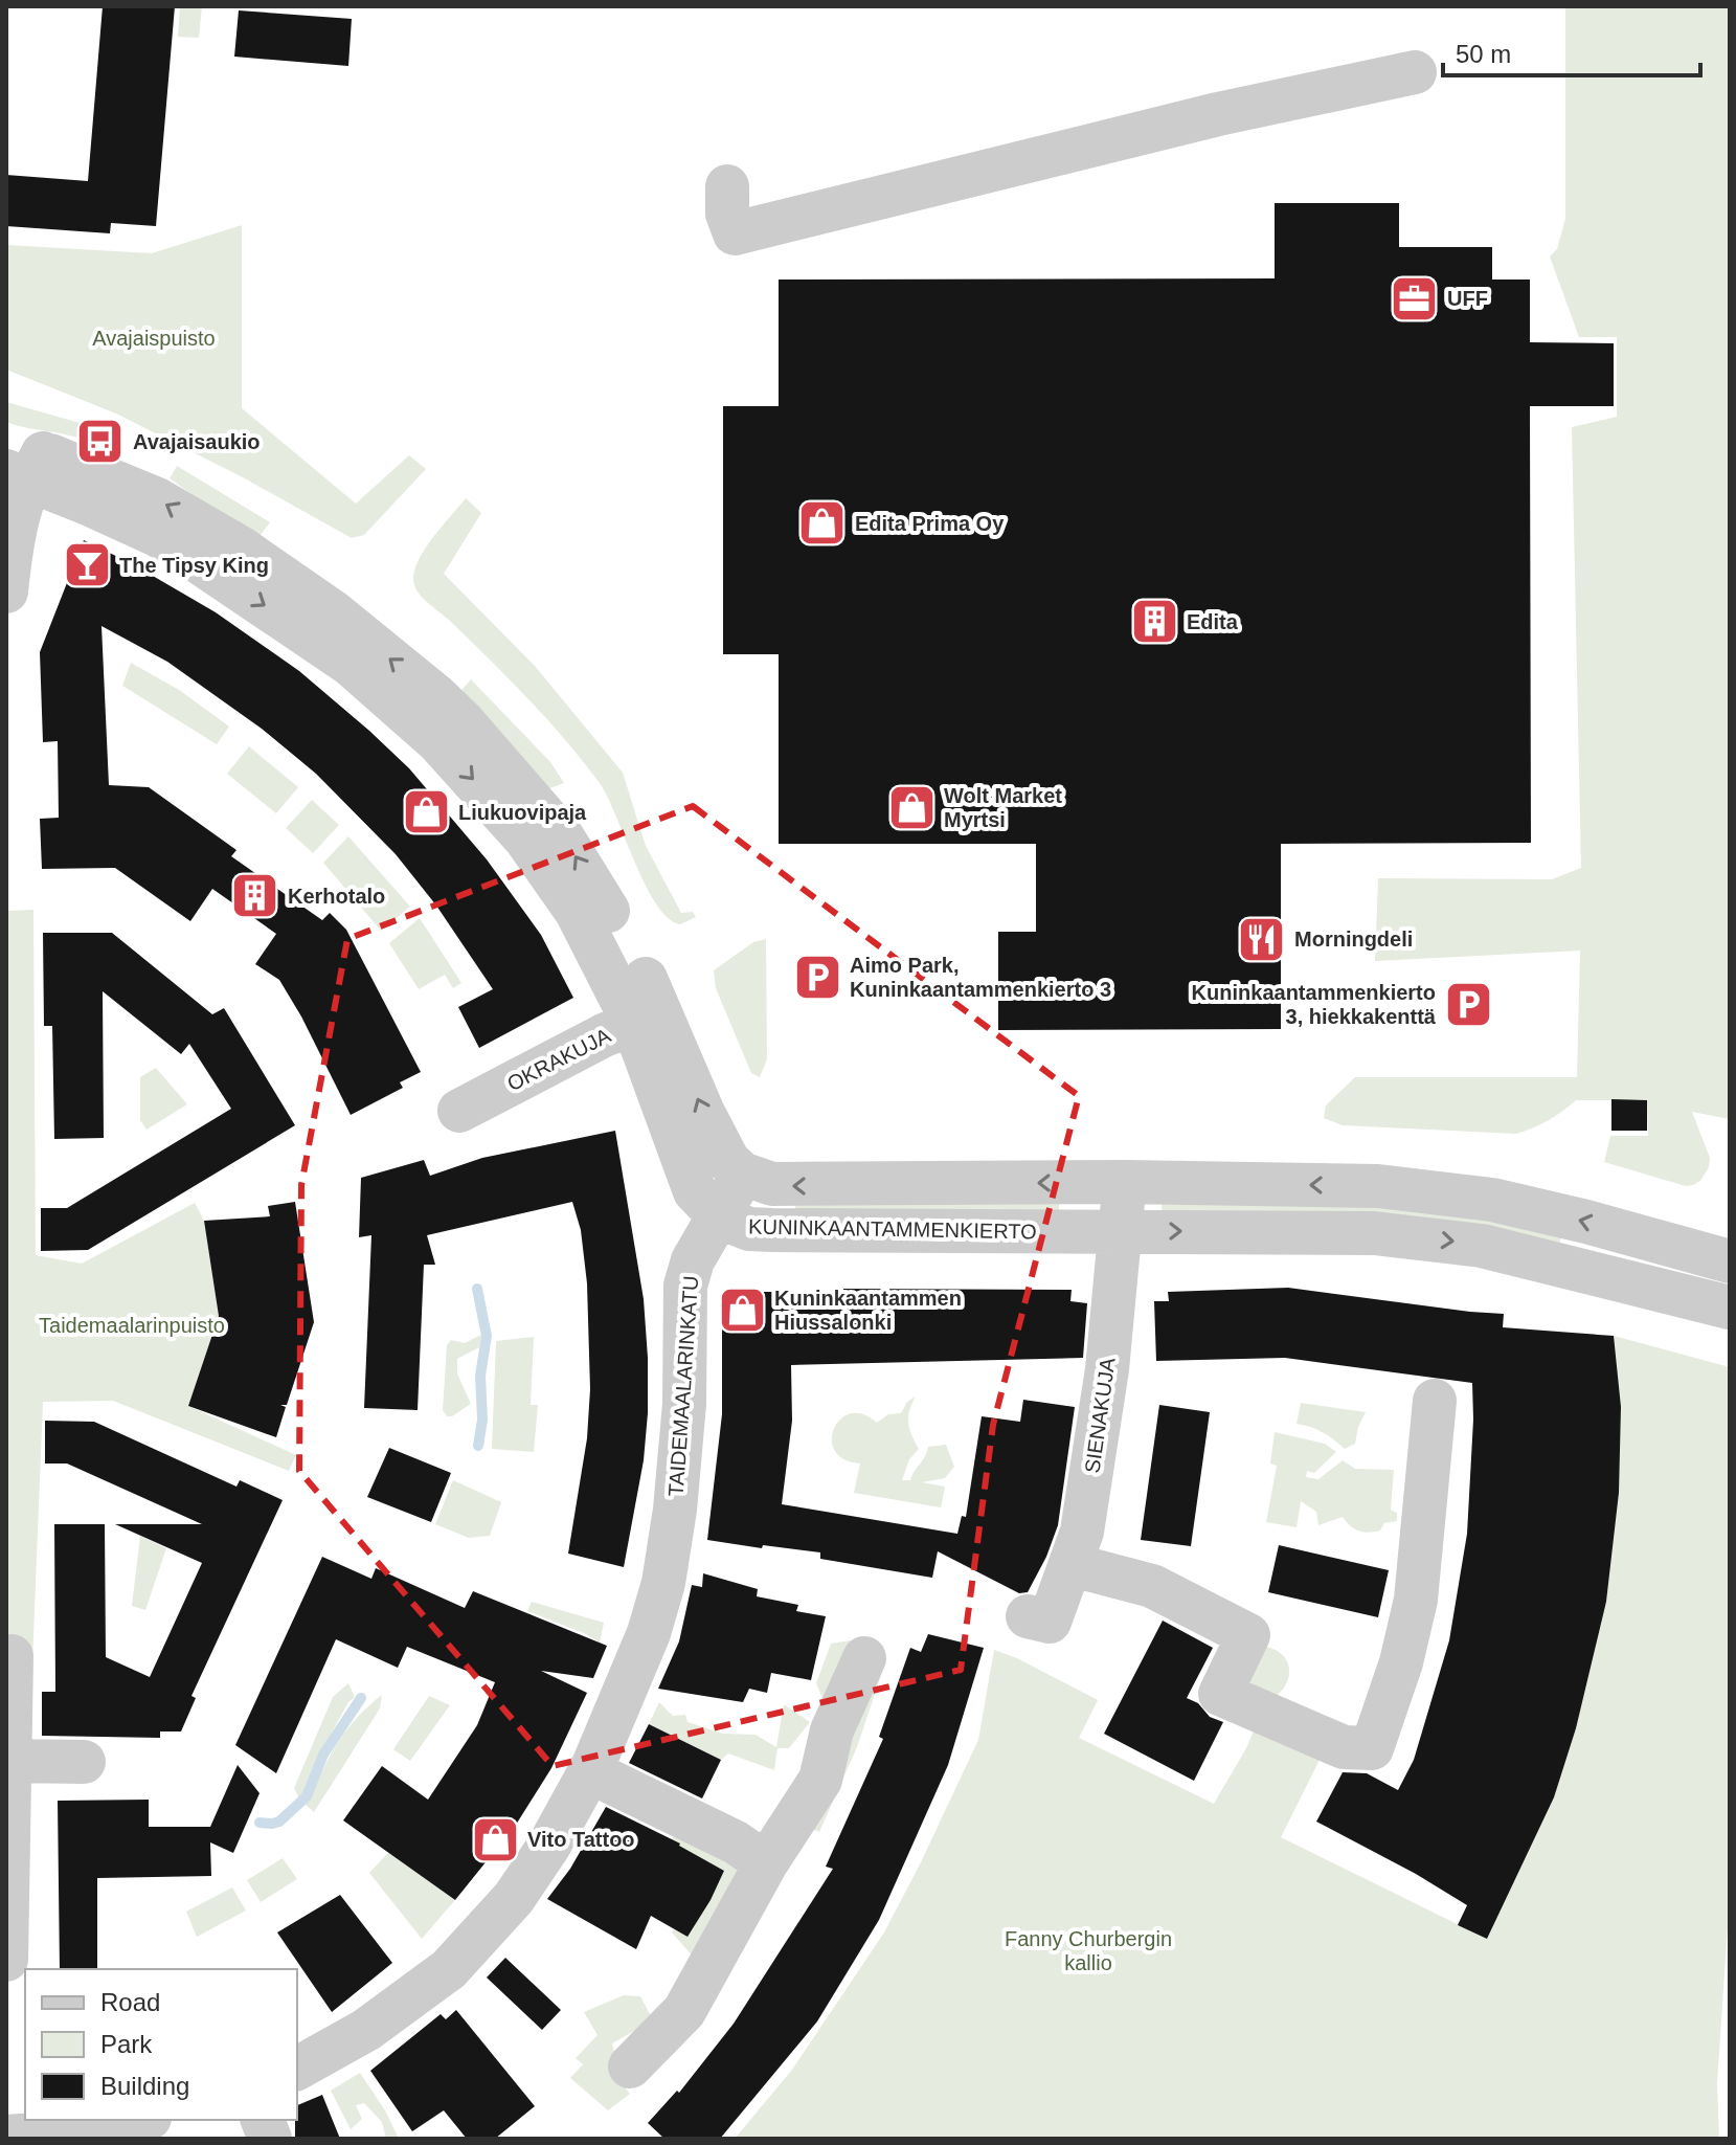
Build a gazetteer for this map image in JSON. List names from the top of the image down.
{
  "streets": {
    "street": [
      "OKRAKUJA",
      "KUNINKAANTAMMENKIERTO",
      "TAIDEMAALARINKATU",
      "SIENAKUJA"
    ]
  },
  "crossings": [
    ["OKRAKUJA", "KUNINKAANTAMMENKIERTO"],
    ["KUNINKAANTAMMENKIERTO", "TAIDEMAALARINKATU"],
    ["KUNINKAANTAMMENKIERTO", "SIENAKUJA"]
  ],
  "parks": ["Avajaispuisto", "Taidemaalarinpuisto", "Fanny Churbergin kallio"],
  "places": {
    "office": ["UFF"],
    "bus stop": ["Avajaisaukio"],
    "shop": [
      "Edita Prima Oy",
      "Wolt Market Myrtsi",
      "Liukuovipaja",
      "Kuninkaantammen Hiussalonki",
      "Vito Tattoo"
    ],
    "bar": ["The Tipsy King"],
    "building": ["Edita", "Kerhotalo"],
    "restaurant": ["Morningdeli"],
    "parking": ["Aimo Park, Kuninkaantammenkierto 3", "Kuninkaantammenkierto 3, hiekkakenttä"]
  },
  "legend": ["Road", "Park", "Building"],
  "scale_bar": "50 m"
}
